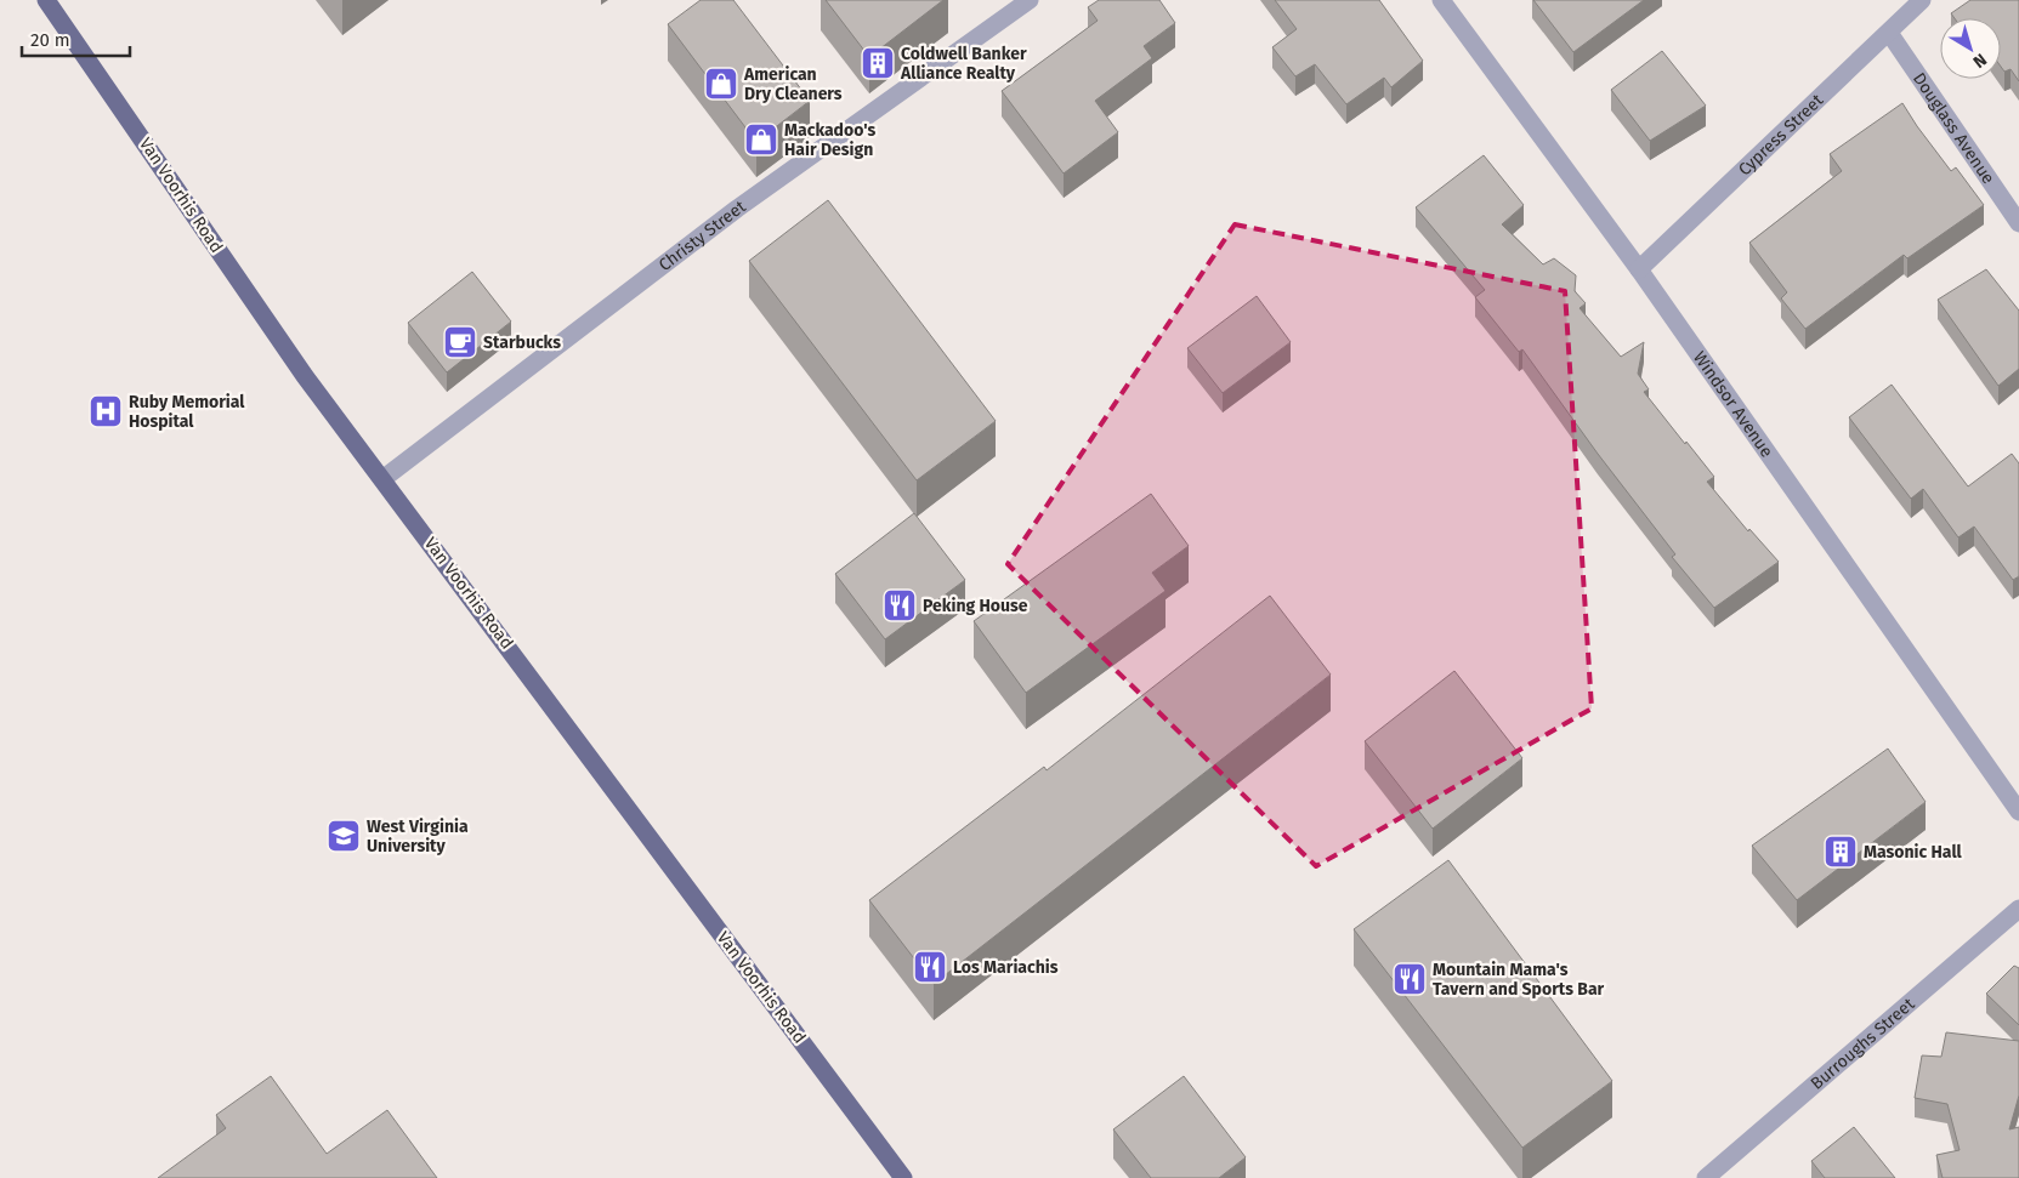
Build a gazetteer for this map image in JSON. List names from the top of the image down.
{
  "streets": {
    "main road": ["Van Voorhis Road"],
    "street": [
      "Douglass Avenue",
      "Cypress Street",
      "Christy Street",
      "Windsor Avenue",
      "Burroughs Street"
    ]
  },
  "crossings": [
    ["Douglass Avenue", "Cypress Street"],
    ["Cypress Street", "Windsor Avenue"],
    ["Van Voorhis Road", "Christy Street"]
  ],
  "places": {
    "building": ["Coldwell Banker Alliance Realty", "Masonic Hall"],
    "shop": ["American Dry Cleaners", "Mackadoo's Hair Design"],
    "cafe": ["Starbucks"],
    "hospital": ["Ruby Memorial Hospital"],
    "restaurant": ["Peking House", "Los Mariachis", "Mountain Mama's Tavern and Sports Bar"],
    "school or university": ["West Virginia University"]
  },
  "scale_bar": "20 m",
  "north": "bottom right"
}
